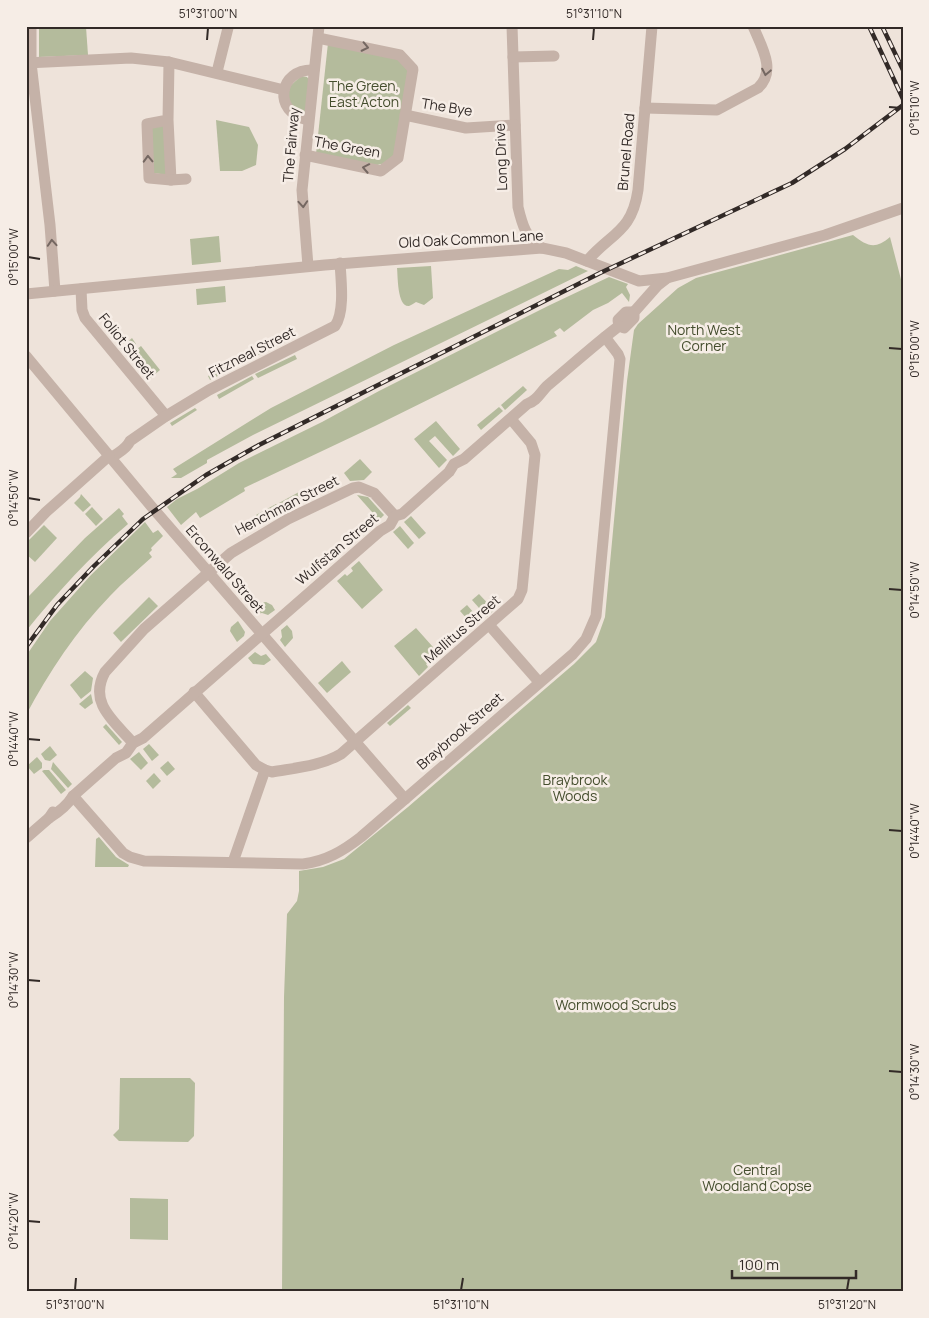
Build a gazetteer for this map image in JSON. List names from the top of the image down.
{
  "streets": {
    "street": [
      "The Bye",
      "The Fairway",
      "The Green",
      "Brunel Road",
      "Long Drive",
      "Old Oak Common Lane",
      "Foliot Street",
      "Fitzneal Street",
      "Henchman Street",
      "Wulfstan Street",
      "Erconwald Street",
      "Mellitus Street",
      "Braybrook Street"
    ]
  },
  "crossings": [
    ["The Bye", "The Green"],
    ["The Bye", "Long Drive"],
    ["The Fairway", "The Green"],
    ["The Fairway", "Old Oak Common Lane"],
    ["Brunel Road", "Old Oak Common Lane"],
    ["Long Drive", "Old Oak Common Lane"],
    ["Old Oak Common Lane", "Foliot Street"],
    ["Old Oak Common Lane", "Fitzneal Street"],
    ["Old Oak Common Lane", "Wulfstan Street"],
    ["Foliot Street", "Fitzneal Street"],
    ["Fitzneal Street", "Erconwald Street"],
    ["Henchman Street", "Wulfstan Street"],
    ["Henchman Street", "Erconwald Street"],
    ["Wulfstan Street", "Erconwald Street"],
    ["Wulfstan Street", "Mellitus Street"],
    ["Wulfstan Street", "Braybrook Street"],
    ["Erconwald Street", "Mellitus Street"],
    ["Erconwald Street", "Braybrook Street"]
  ],
  "one_way": ["The Fairway"],
  "parks": [
    "The Green, East Acton",
    "North West Corner",
    "Braybrook Woods",
    "Wormwood Scrubs",
    "Central Woodland Copse"
  ],
  "scale_bar": "100 m",
  "coordinates": [
    "51°31'00\"N",
    "51°31'10\"N",
    "0°15'10\"W",
    "0°15'00\"W",
    "0°14'50\"W",
    "0°14'40\"W",
    "0°14'30\"W",
    "0°14'20\"W",
    "51°31'20\"N"
  ]
}
